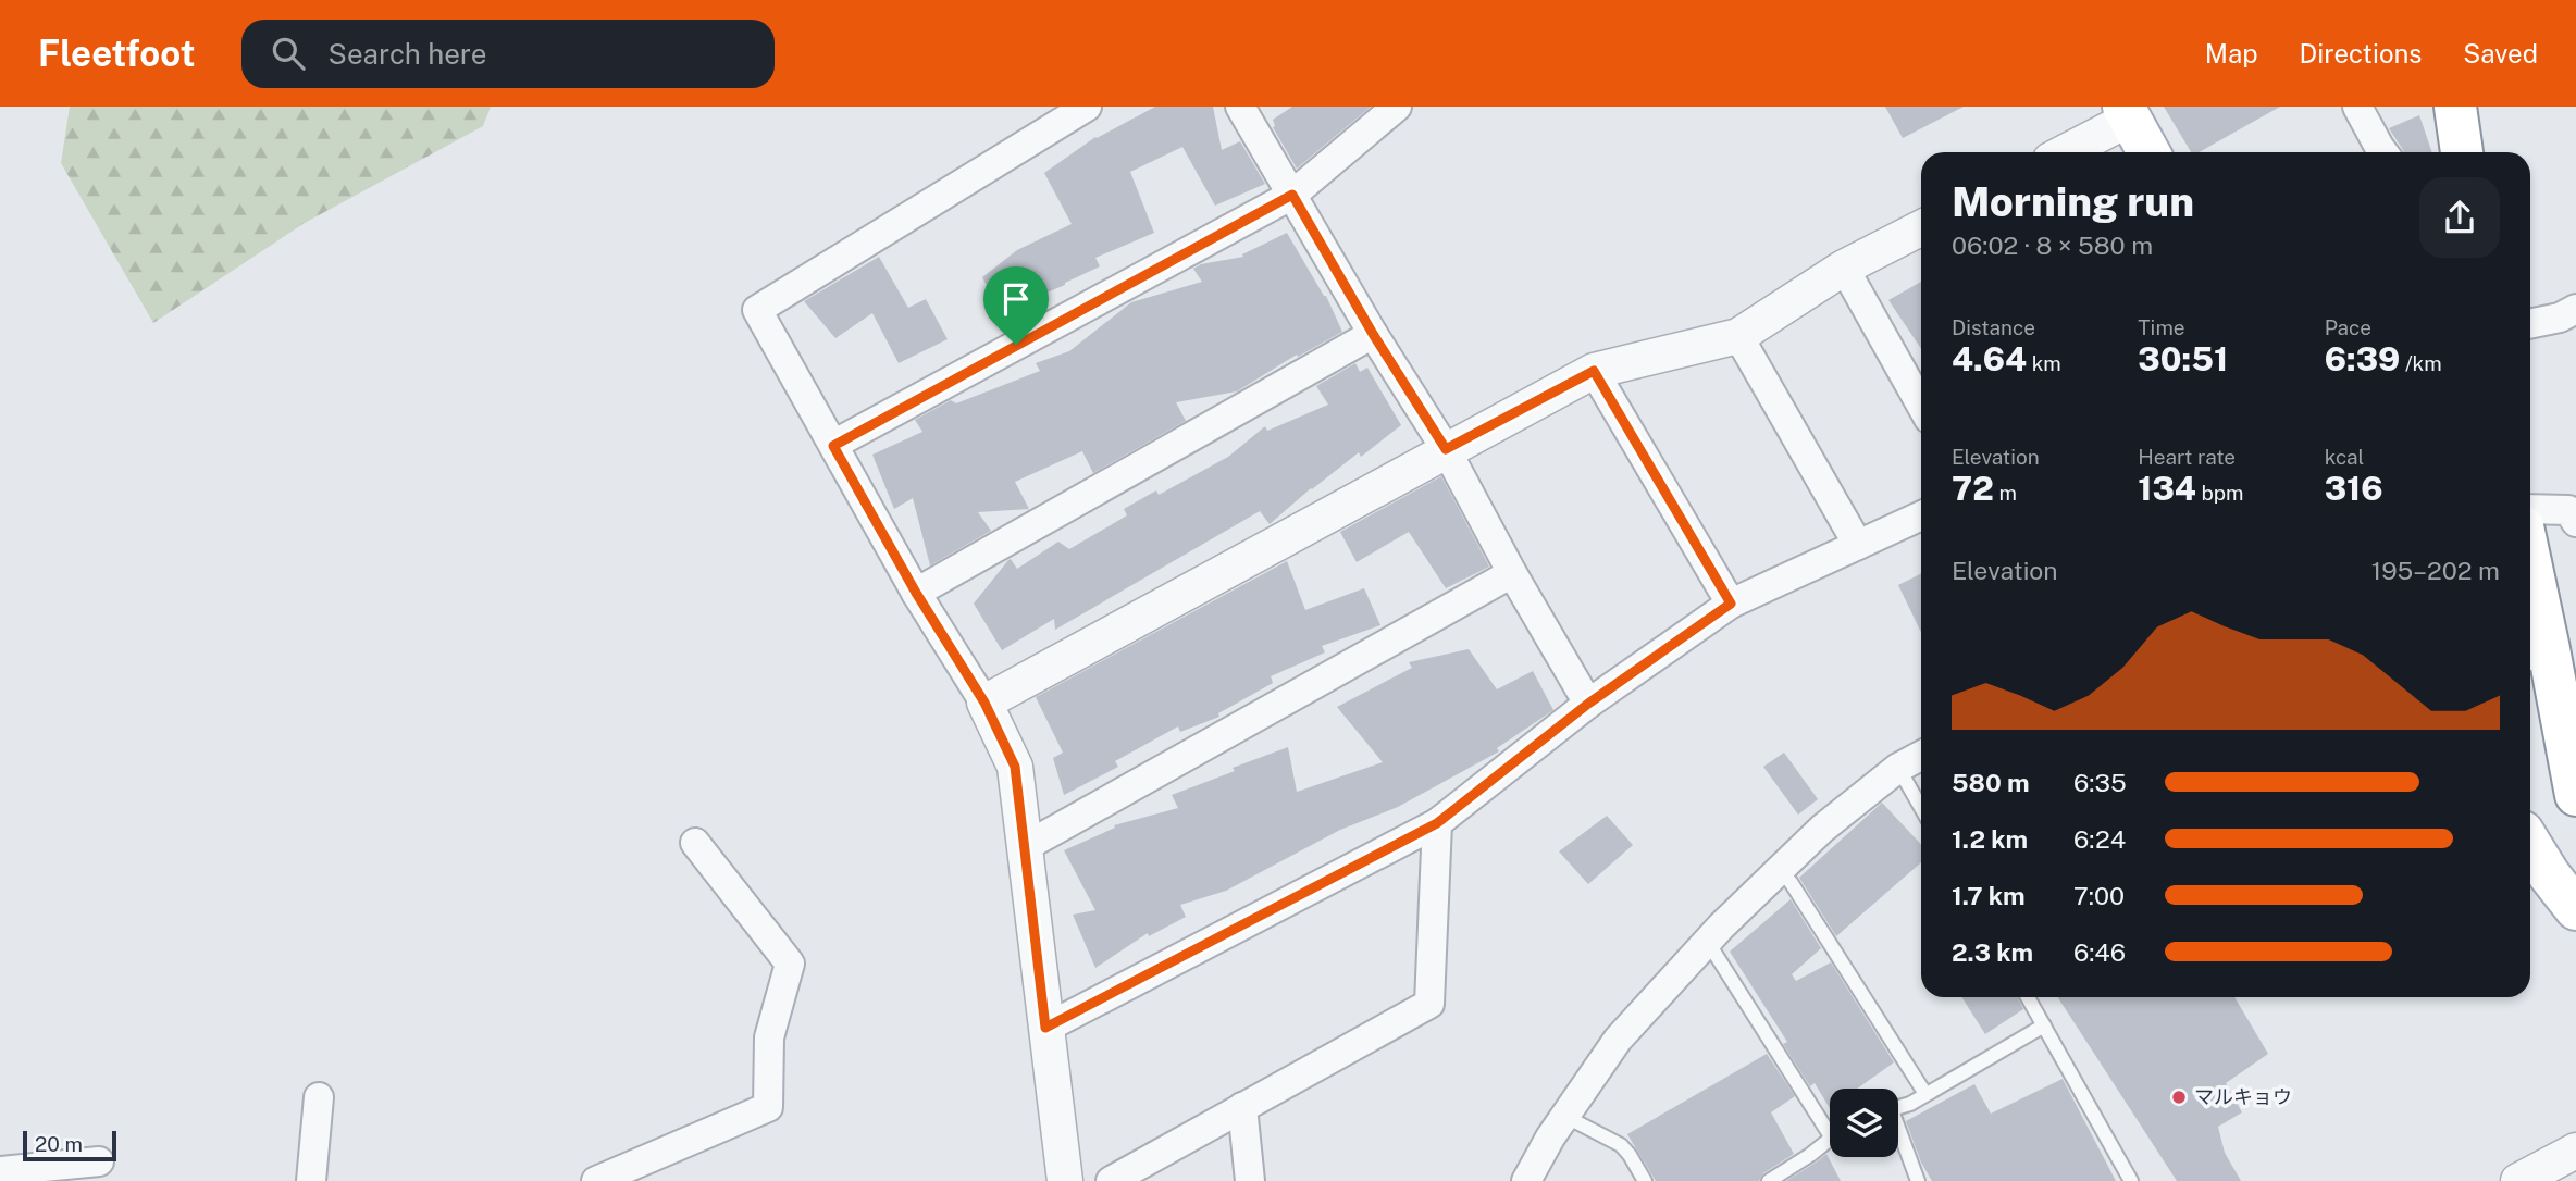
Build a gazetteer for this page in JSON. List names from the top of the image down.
{
  "places": ["マルキョウ"],
  "scale_bar": "20 m",
  "page": {
    "header": "Fleetfoot",
    "search": "Search here",
    "nav": ["Map", "Directions", "Saved"],
    "heading": ["Morning run", "06:02 · 8 × 580 m"],
    "stats": [
      ["Distance", "4.64 km"],
      ["Time", "30:51"],
      ["Pace", "6:39 /km"],
      ["Elevation", "72 m"],
      ["Heart rate", "134 bpm"],
      ["kcal", "316"]
    ],
    "chart": ["Elevation", "195–202 m"],
    "list": [
      {
        "name": "580 m",
        "note": "6:35"
      },
      {
        "name": "1.2 km",
        "note": "6:24"
      },
      {
        "name": "1.7 km",
        "note": "7:00"
      },
      {
        "name": "2.3 km",
        "note": "6:46"
      }
    ],
    "scale": "20 m"
  }
}
